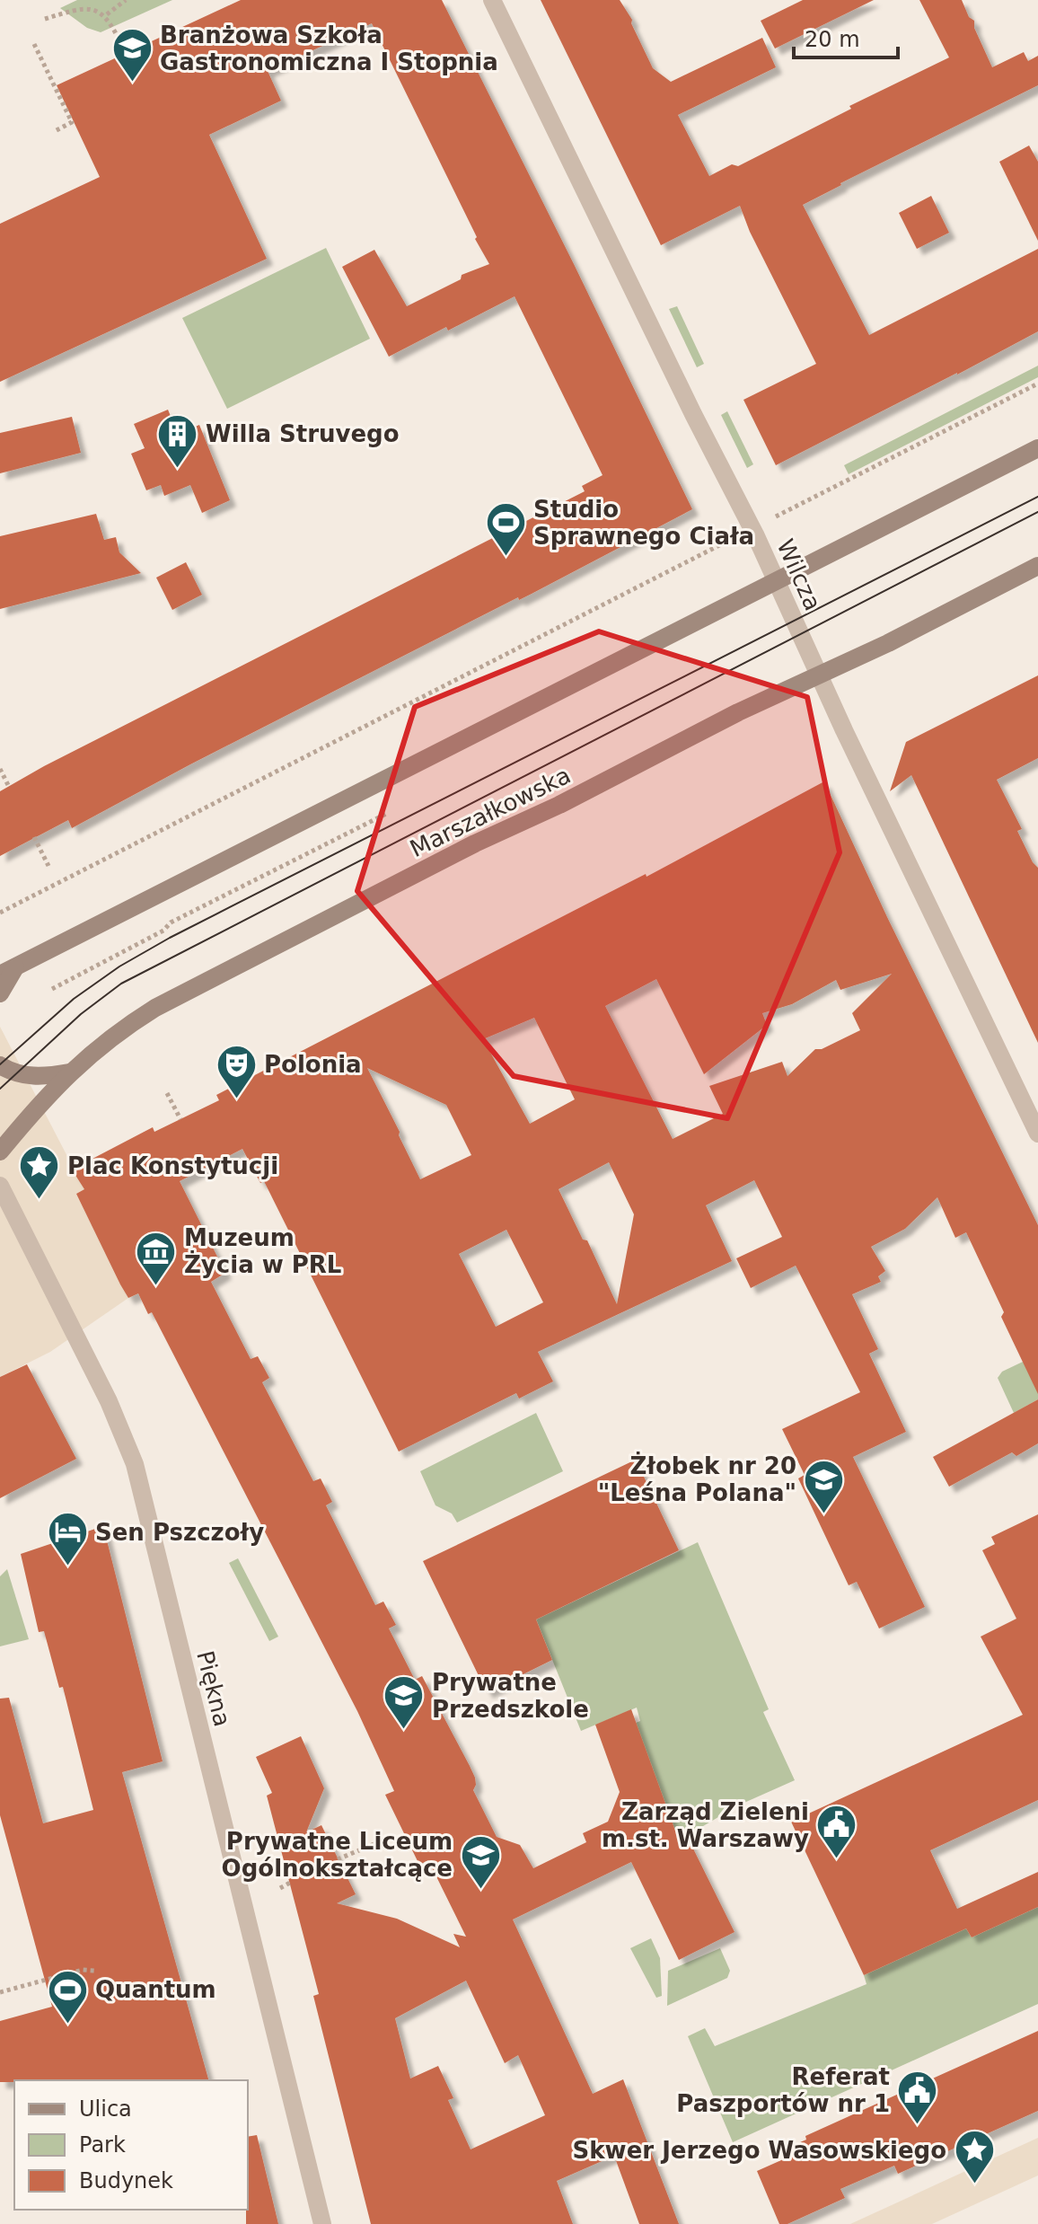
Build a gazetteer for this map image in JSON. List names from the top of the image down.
{
  "streets": {
    "main road": ["Marszałkowska"],
    "street": ["Wilcza", "Piękna"]
  },
  "crossings": [
    ["Wilcza", "Marszałkowska"]
  ],
  "places": {
    "school or university": [
      "Branżowa Szkoła Gastronomiczna I Stopnia",
      "Żłobek nr 20 \"Leśna Polana\"",
      "Prywatne Przedszkole",
      "Prywatne Liceum Ogólnokształcące"
    ],
    "building": ["Willa Struvego"],
    "sports": ["Studio Sprawnego Ciała", "Quantum"],
    "theatre": ["Polonia"],
    "place": ["Plac Konstytucji", "Skwer Jerzego Wasowskiego"],
    "museum": ["Muzeum Życia w PRL"],
    "hotel": ["Sen Pszczoły"],
    "public building": ["Zarząd Zieleni m.st. Warszawy", "Referat Paszportów nr 1"]
  },
  "legend": ["Ulica", "Park", "Budynek"],
  "scale_bar": "20 m"
}
